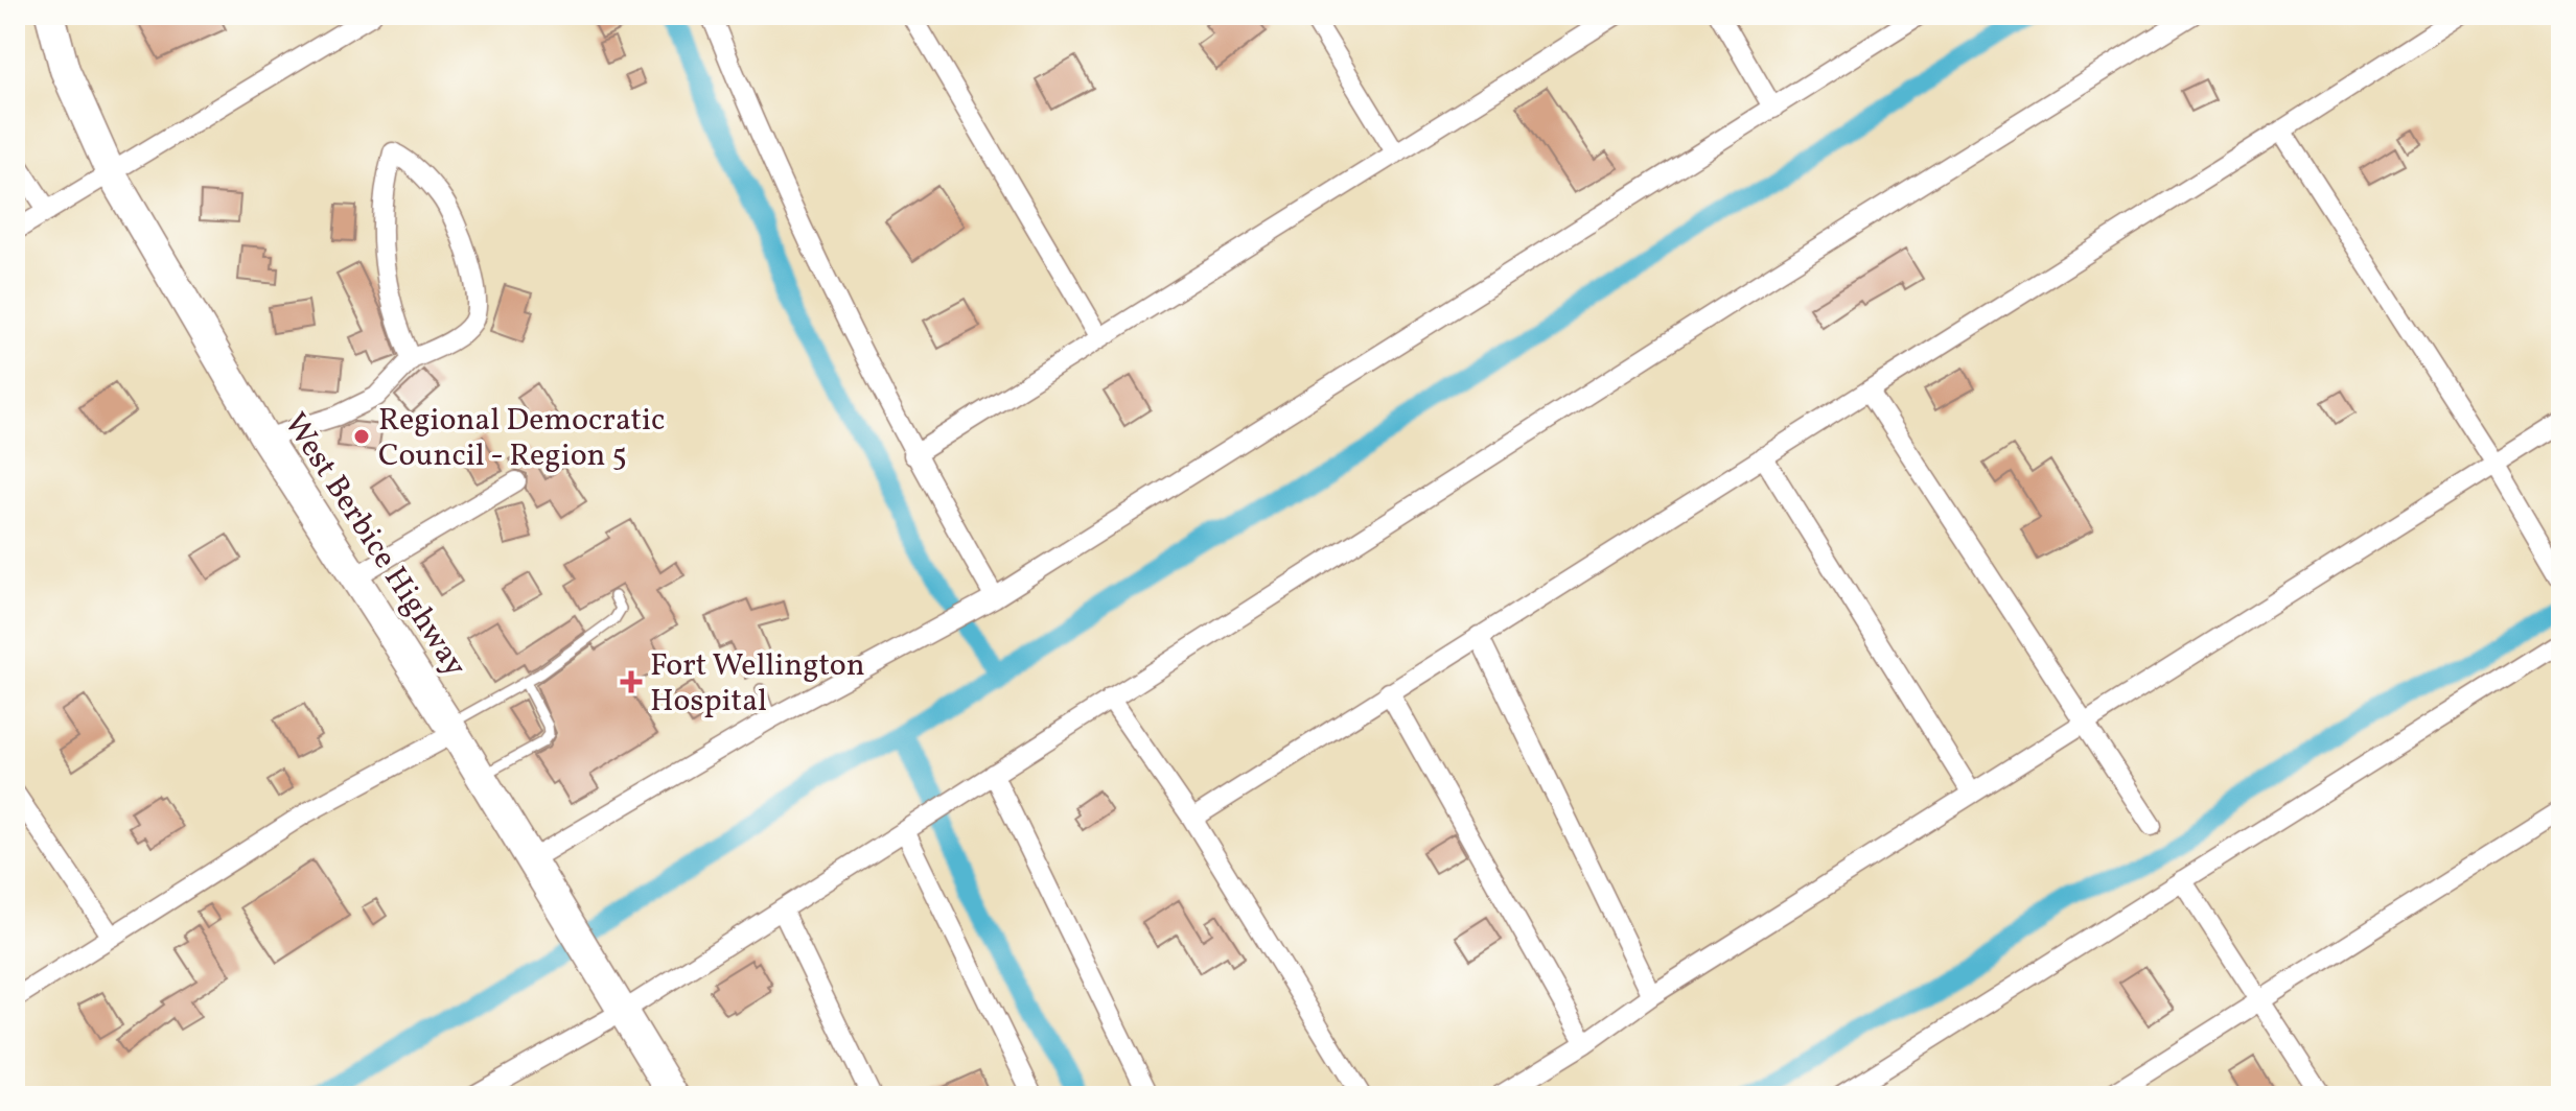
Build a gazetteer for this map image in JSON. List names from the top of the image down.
{
  "streets": {
    "main road": ["West Berbice Highway"]
  },
  "places": {
    "other": ["Regional Democratic Council - Region 5"],
    "health": ["Fort Wellington Hospital"]
  }
}
